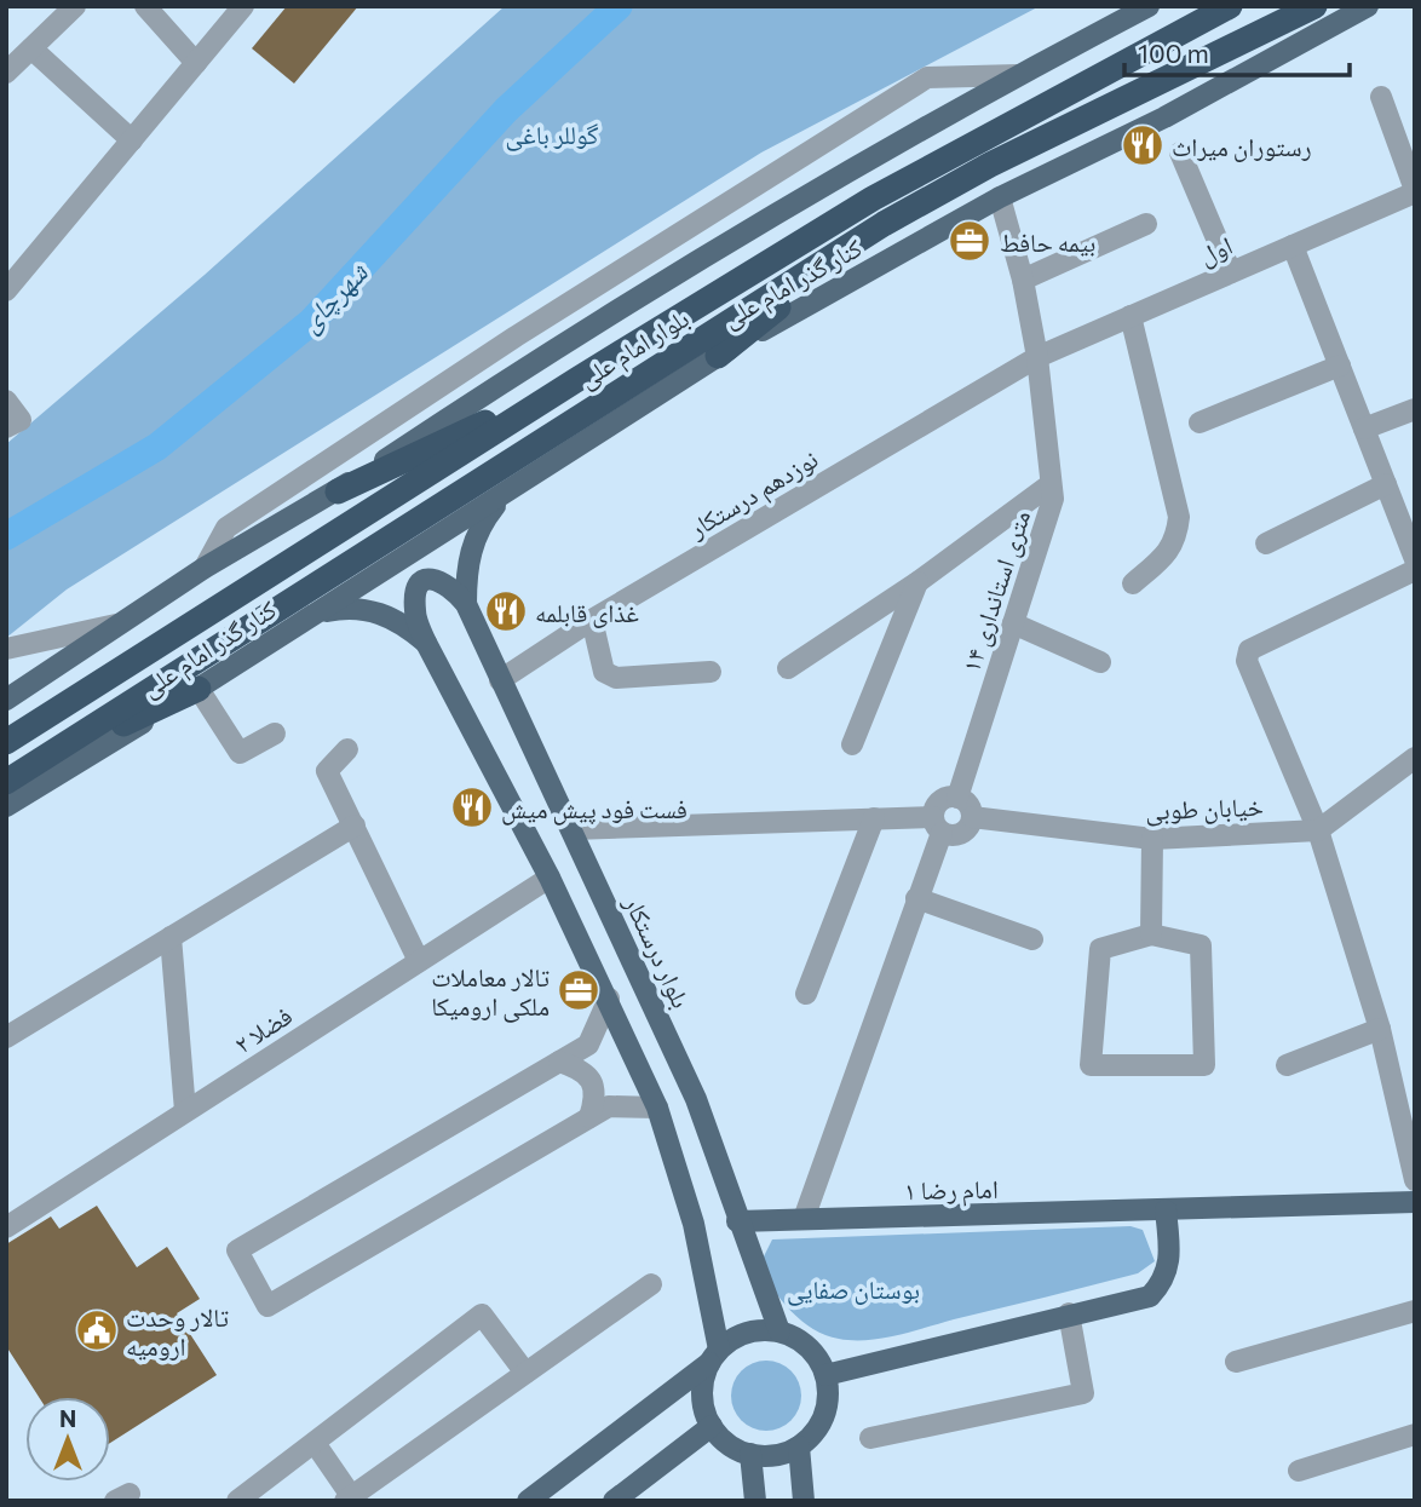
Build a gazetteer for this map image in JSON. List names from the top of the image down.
{
  "streets": {
    "highway": ["بلوار امام علی"],
    "main road": ["کنار گذر امام علی", "بلوار درستکار", "امام رضا ۱"],
    "street": [
      "اول",
      "نوزدهم درستکار",
      "۱۴ متری استانداری",
      "خیابان طوبی",
      "فضلا ۲"
    ]
  },
  "crossings": [
    ["اول", "نوزدهم درستکار"],
    ["اول", "۱۴ متری استانداری"],
    ["کنار گذر امام علی", "۱۴ متری استانداری"],
    ["نوزدهم درستکار", "۱۴ متری استانداری"],
    ["نوزدهم درستکار", "بلوار درستکار"],
    ["۱۴ متری استانداری", "خیابان طوبی"],
    ["بلوار درستکار", "امام رضا ۱"]
  ],
  "water": ["شهرچای"],
  "parks": ["گوللر باغی", "بوستان صفایی"],
  "places": {
    "restaurant": ["رستوران میراث", "غذای قابلمه", "فست فود پیش میش"],
    "office": ["بیمه حافط", "تالار معاملات ملکی ارومیکا"],
    "public building": ["تالار وحدت ارومیه"]
  },
  "scale_bar": "100 m",
  "north": "top"
}
